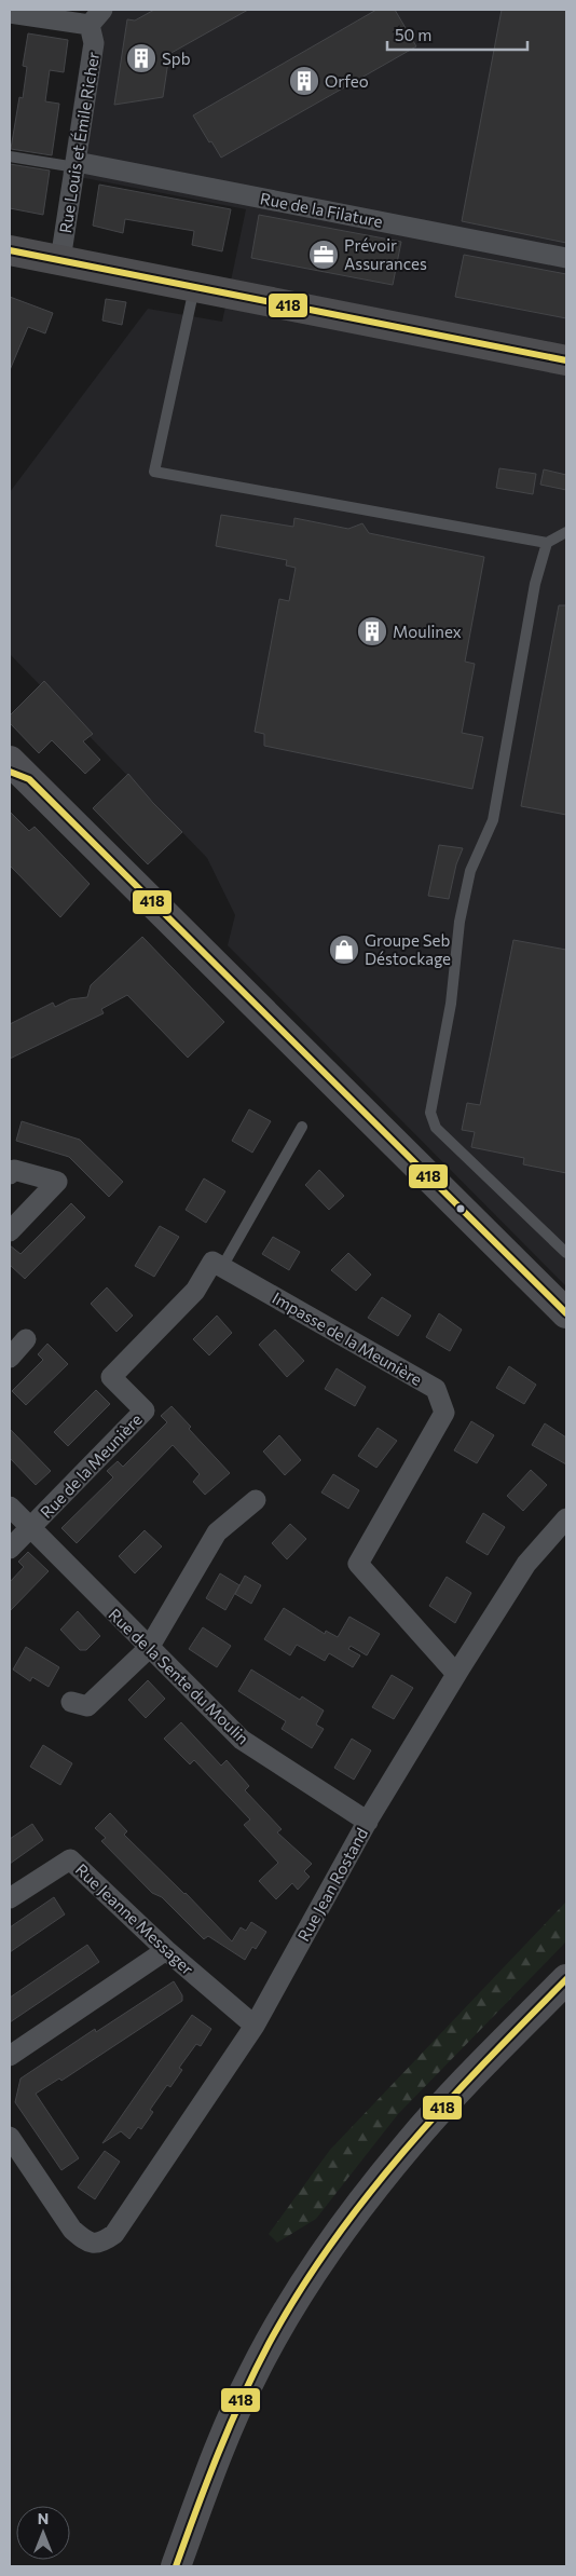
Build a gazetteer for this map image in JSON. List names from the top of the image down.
{
  "streets": {
    "street": [
      "Rue Louis et Émile Richer",
      "Rue de la Filature",
      "Impasse de la Meunière",
      "Rue de la Meunière",
      "Rue de la Sente du Moulin",
      "Rue Jean Rostand",
      "Rue Jeanne Messager"
    ]
  },
  "crossings": [
    ["Rue Louis et Émile Richer", "Rue de la Filature"],
    ["Impasse de la Meunière", "Rue de la Meunière"],
    ["Impasse de la Meunière", "Rue Jean Rostand"],
    ["Rue de la Meunière", "Rue de la Sente du Moulin"],
    ["Rue de la Sente du Moulin", "Rue Jean Rostand"],
    ["Rue Jean Rostand", "Rue Jeanne Messager"]
  ],
  "places": {
    "building": ["Spb", "Orfeo", "Moulinex"],
    "office": ["Prévoir Assurances"],
    "shop": ["Groupe Seb Déstockage"]
  },
  "lines": ["transit line 418"],
  "scale_bar": "50 m",
  "north": "top"
}
